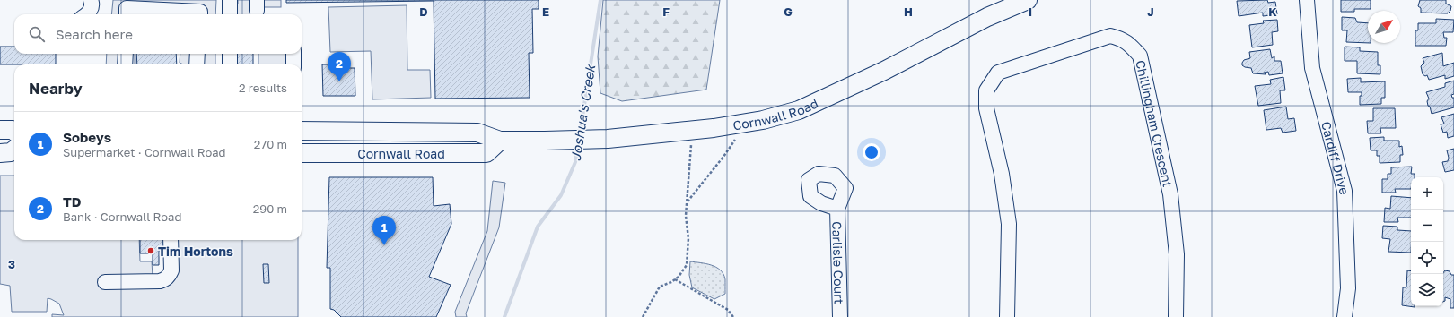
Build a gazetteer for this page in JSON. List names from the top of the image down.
{
  "streets": {
    "main road": ["Cornwall Road"],
    "street": ["Chillingham Crescent", "Cardiff Drive", "Carlisle Court"]
  },
  "water": ["Joshua's Creek"],
  "places": ["Tim Hortons"],
  "north": "top right",
  "page": {
    "search": "Search here",
    "pins": ["2", "1"],
    "heading": ["Nearby", "2 results"],
    "list": [
      {
        "mark": "1",
        "name": "Sobeys",
        "note": "Supermarket · Cornwall Road",
        "value": "270 m"
      },
      {
        "mark": "2",
        "name": "TD",
        "note": "Bank · Cornwall Road",
        "value": "290 m"
      }
    ],
    "map_buttons": ["+", "−"]
  },
  "grid": {
    "columns": [
      "D",
      "E",
      "F",
      "G",
      "H",
      "I",
      "J",
      "K"
    ],
    "rows": ["3"]
  }
}
